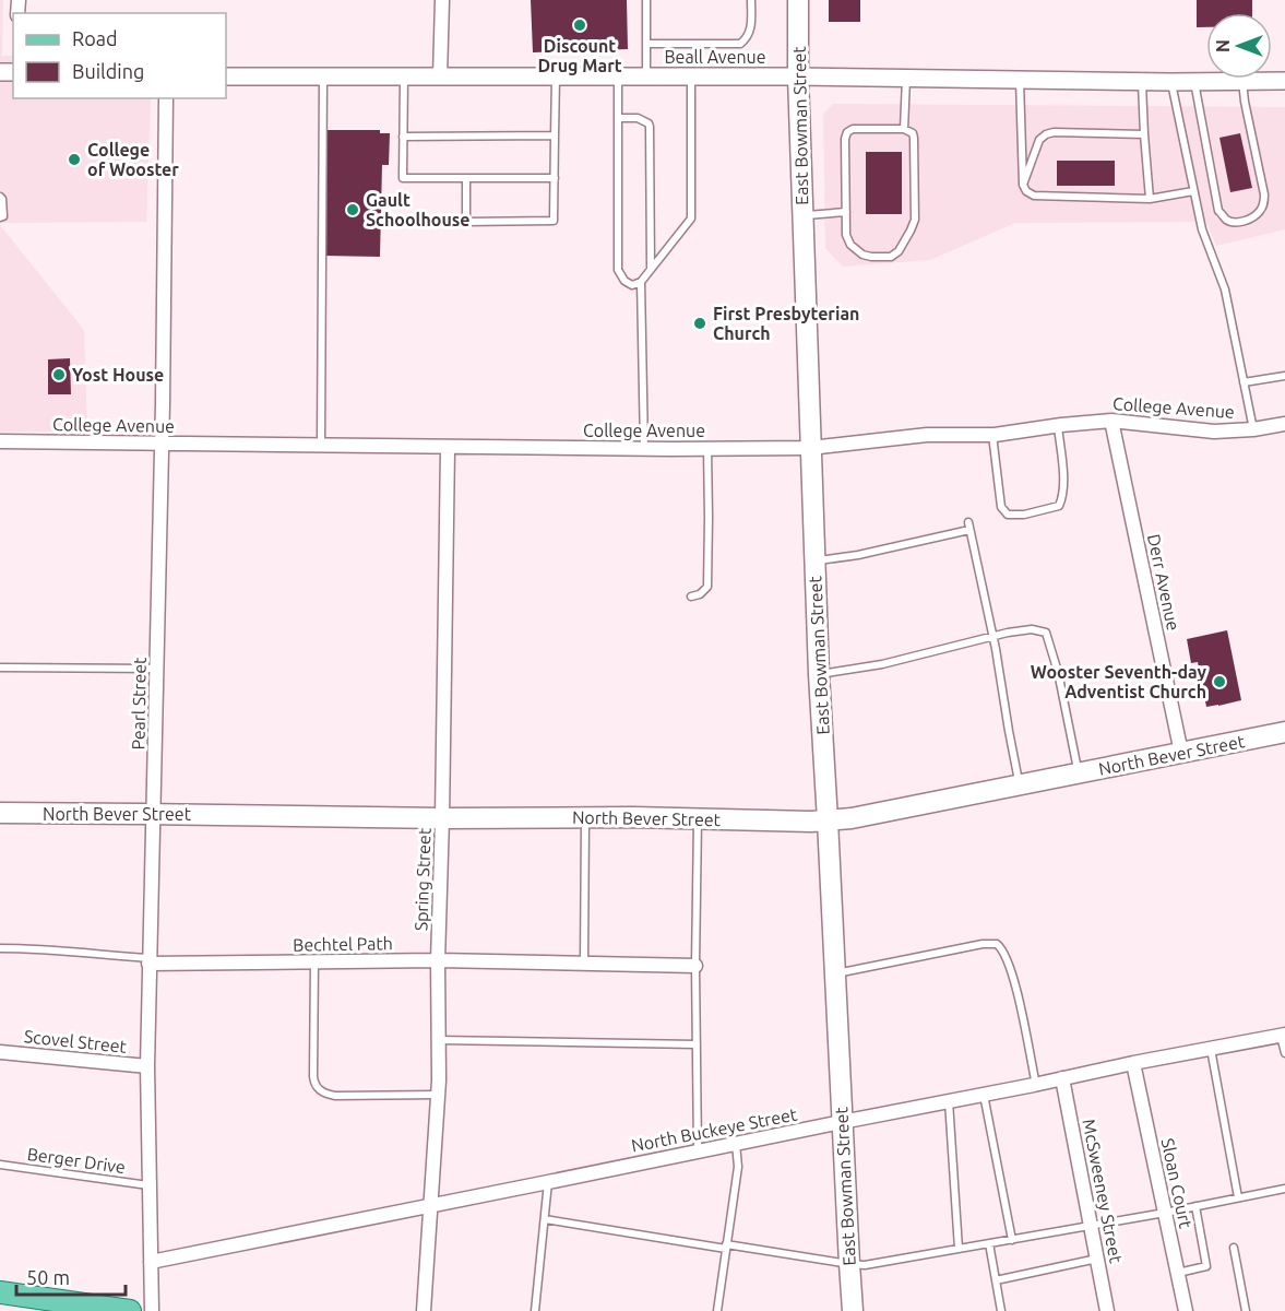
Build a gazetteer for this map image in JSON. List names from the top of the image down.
{
  "streets": {
    "main road": ["East Bowman Street", "North Bever Street"],
    "street": [
      "Beall Avenue",
      "College Avenue",
      "Derr Avenue",
      "Pearl Street",
      "Spring Street",
      "Bechtel Path",
      "Scovel Street",
      "North Buckeye Street",
      "Sloan Court",
      "McSweeney Street"
    ],
    "lane": ["Berger Drive"]
  },
  "crossings": [
    ["Beall Avenue", "East Bowman Street"],
    ["East Bowman Street", "College Avenue"],
    ["East Bowman Street", "North Bever Street"],
    ["East Bowman Street", "North Buckeye Street"],
    ["College Avenue", "Derr Avenue"],
    ["College Avenue", "Pearl Street"],
    ["College Avenue", "Spring Street"],
    ["Derr Avenue", "North Bever Street"],
    ["Pearl Street", "North Bever Street"],
    ["Pearl Street", "Bechtel Path"],
    ["Pearl Street", "Scovel Street"],
    ["Pearl Street", "North Buckeye Street"],
    ["Pearl Street", "Berger Drive"],
    ["North Bever Street", "Spring Street"],
    ["Spring Street", "Bechtel Path"],
    ["Spring Street", "North Buckeye Street"],
    ["North Buckeye Street", "Sloan Court"],
    ["North Buckeye Street", "McSweeney Street"]
  ],
  "places": [
    "Discount Drug Mart",
    "College of Wooster",
    "Gault Schoolhouse",
    "First Presbyterian Church",
    "Yost House",
    "Wooster Seventh-day Adventist Church"
  ],
  "legend": ["Road", "Building"],
  "scale_bar": "50 m",
  "north": "left"
}
